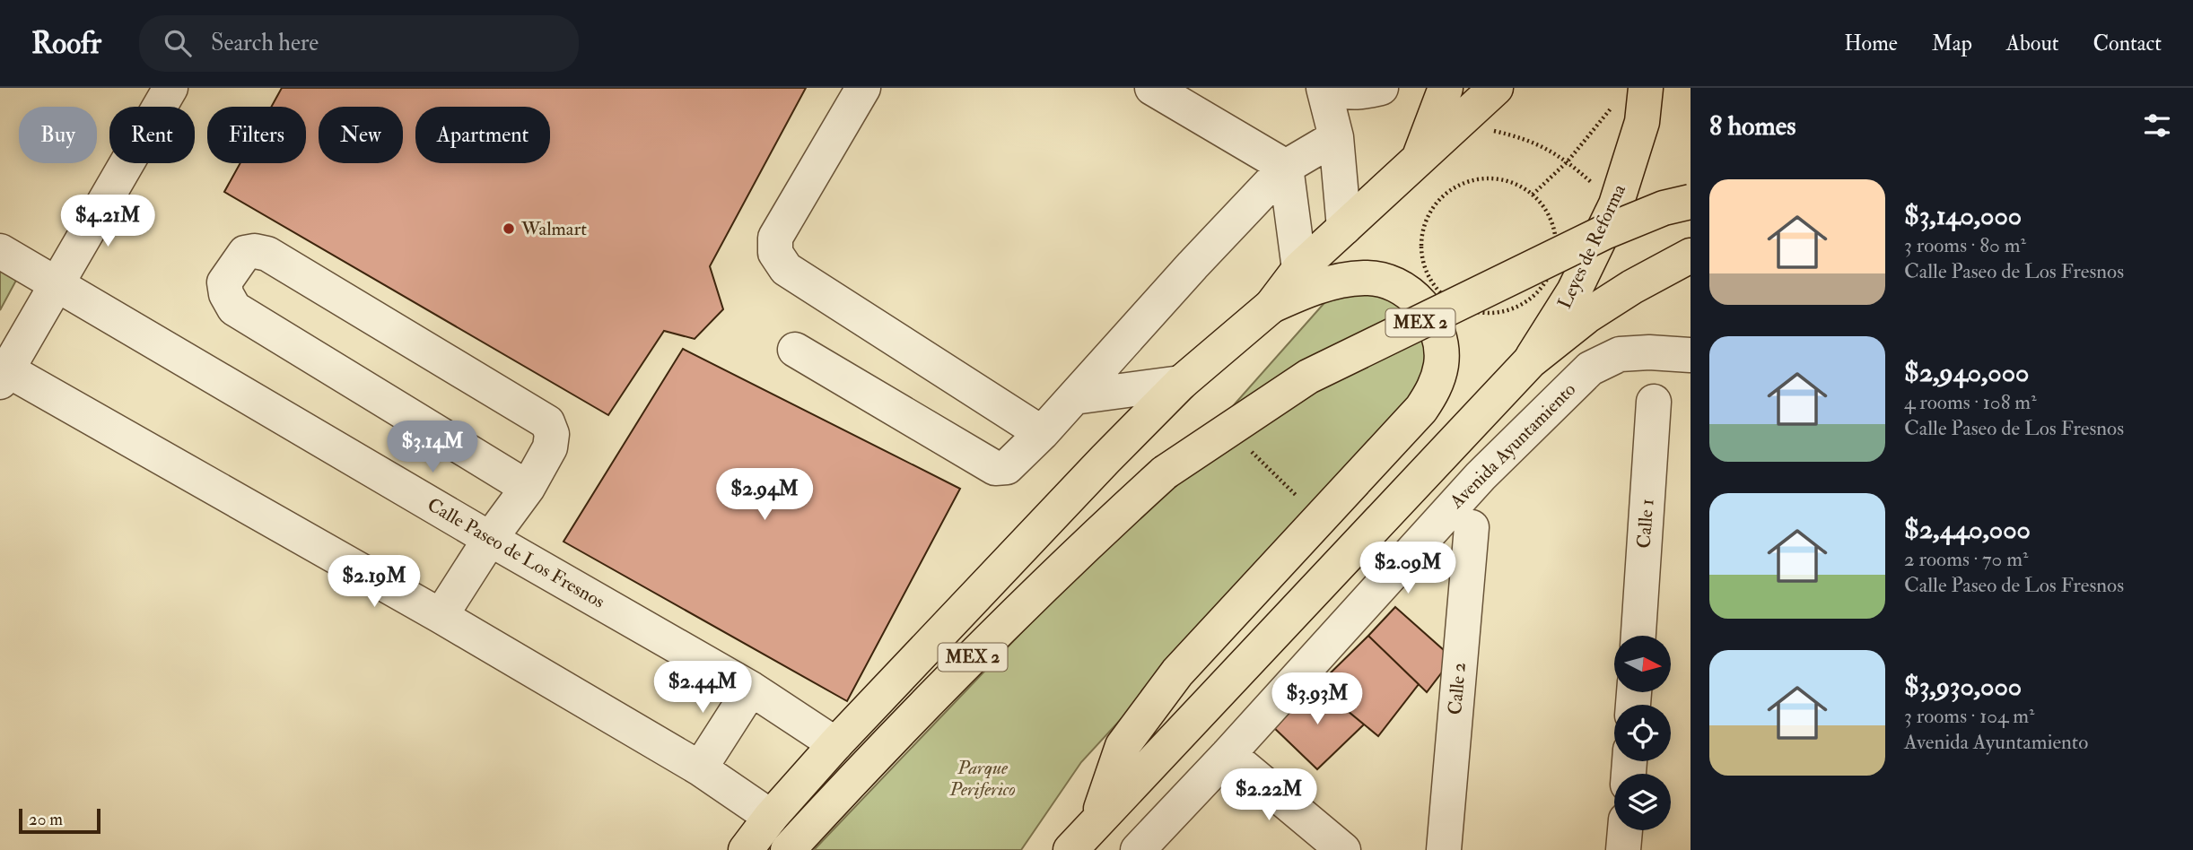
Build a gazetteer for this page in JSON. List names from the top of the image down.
{
  "streets": {
    "main road": ["Leyes de Reforma", "MEX 2"],
    "street": [
      "Avenida Ayuntamiento",
      "Calle 1",
      "Calle Paseo de Los Fresnos",
      "Calle 2"
    ]
  },
  "parks": ["Parque Periferico"],
  "places": ["Walmart"],
  "scale_bar": "20 m",
  "north": "right",
  "page": {
    "header": "Roofr",
    "search": "Search here",
    "nav": [
      "Home",
      "Map",
      "About",
      "Contact"
    ],
    "heading": "8 homes",
    "chip": [
      "Buy",
      "Rent",
      "Filters",
      "New",
      "Apartment"
    ],
    "list": [
      {
        "name": "$3,140,000",
        "note": "3 rooms · 80 m² · Calle Paseo de Los Fresnos"
      },
      {
        "name": "$2,940,000",
        "note": "4 rooms · 108 m² · Calle Paseo de Los Fresnos"
      },
      {
        "name": "$2,440,000",
        "note": "2 rooms · 70 m² · Calle Paseo de Los Fresnos"
      },
      {
        "name": "$3,930,000",
        "note": "3 rooms · 104 m² · Avenida Ayuntamiento"
      }
    ],
    "price": [
      "$4.21M",
      "$3.14M",
      "$2.94M",
      "$2.09M",
      "$2.19M",
      "$2.44M",
      "$3.93M",
      "$2.22M"
    ],
    "scale": "20 m"
  }
}
